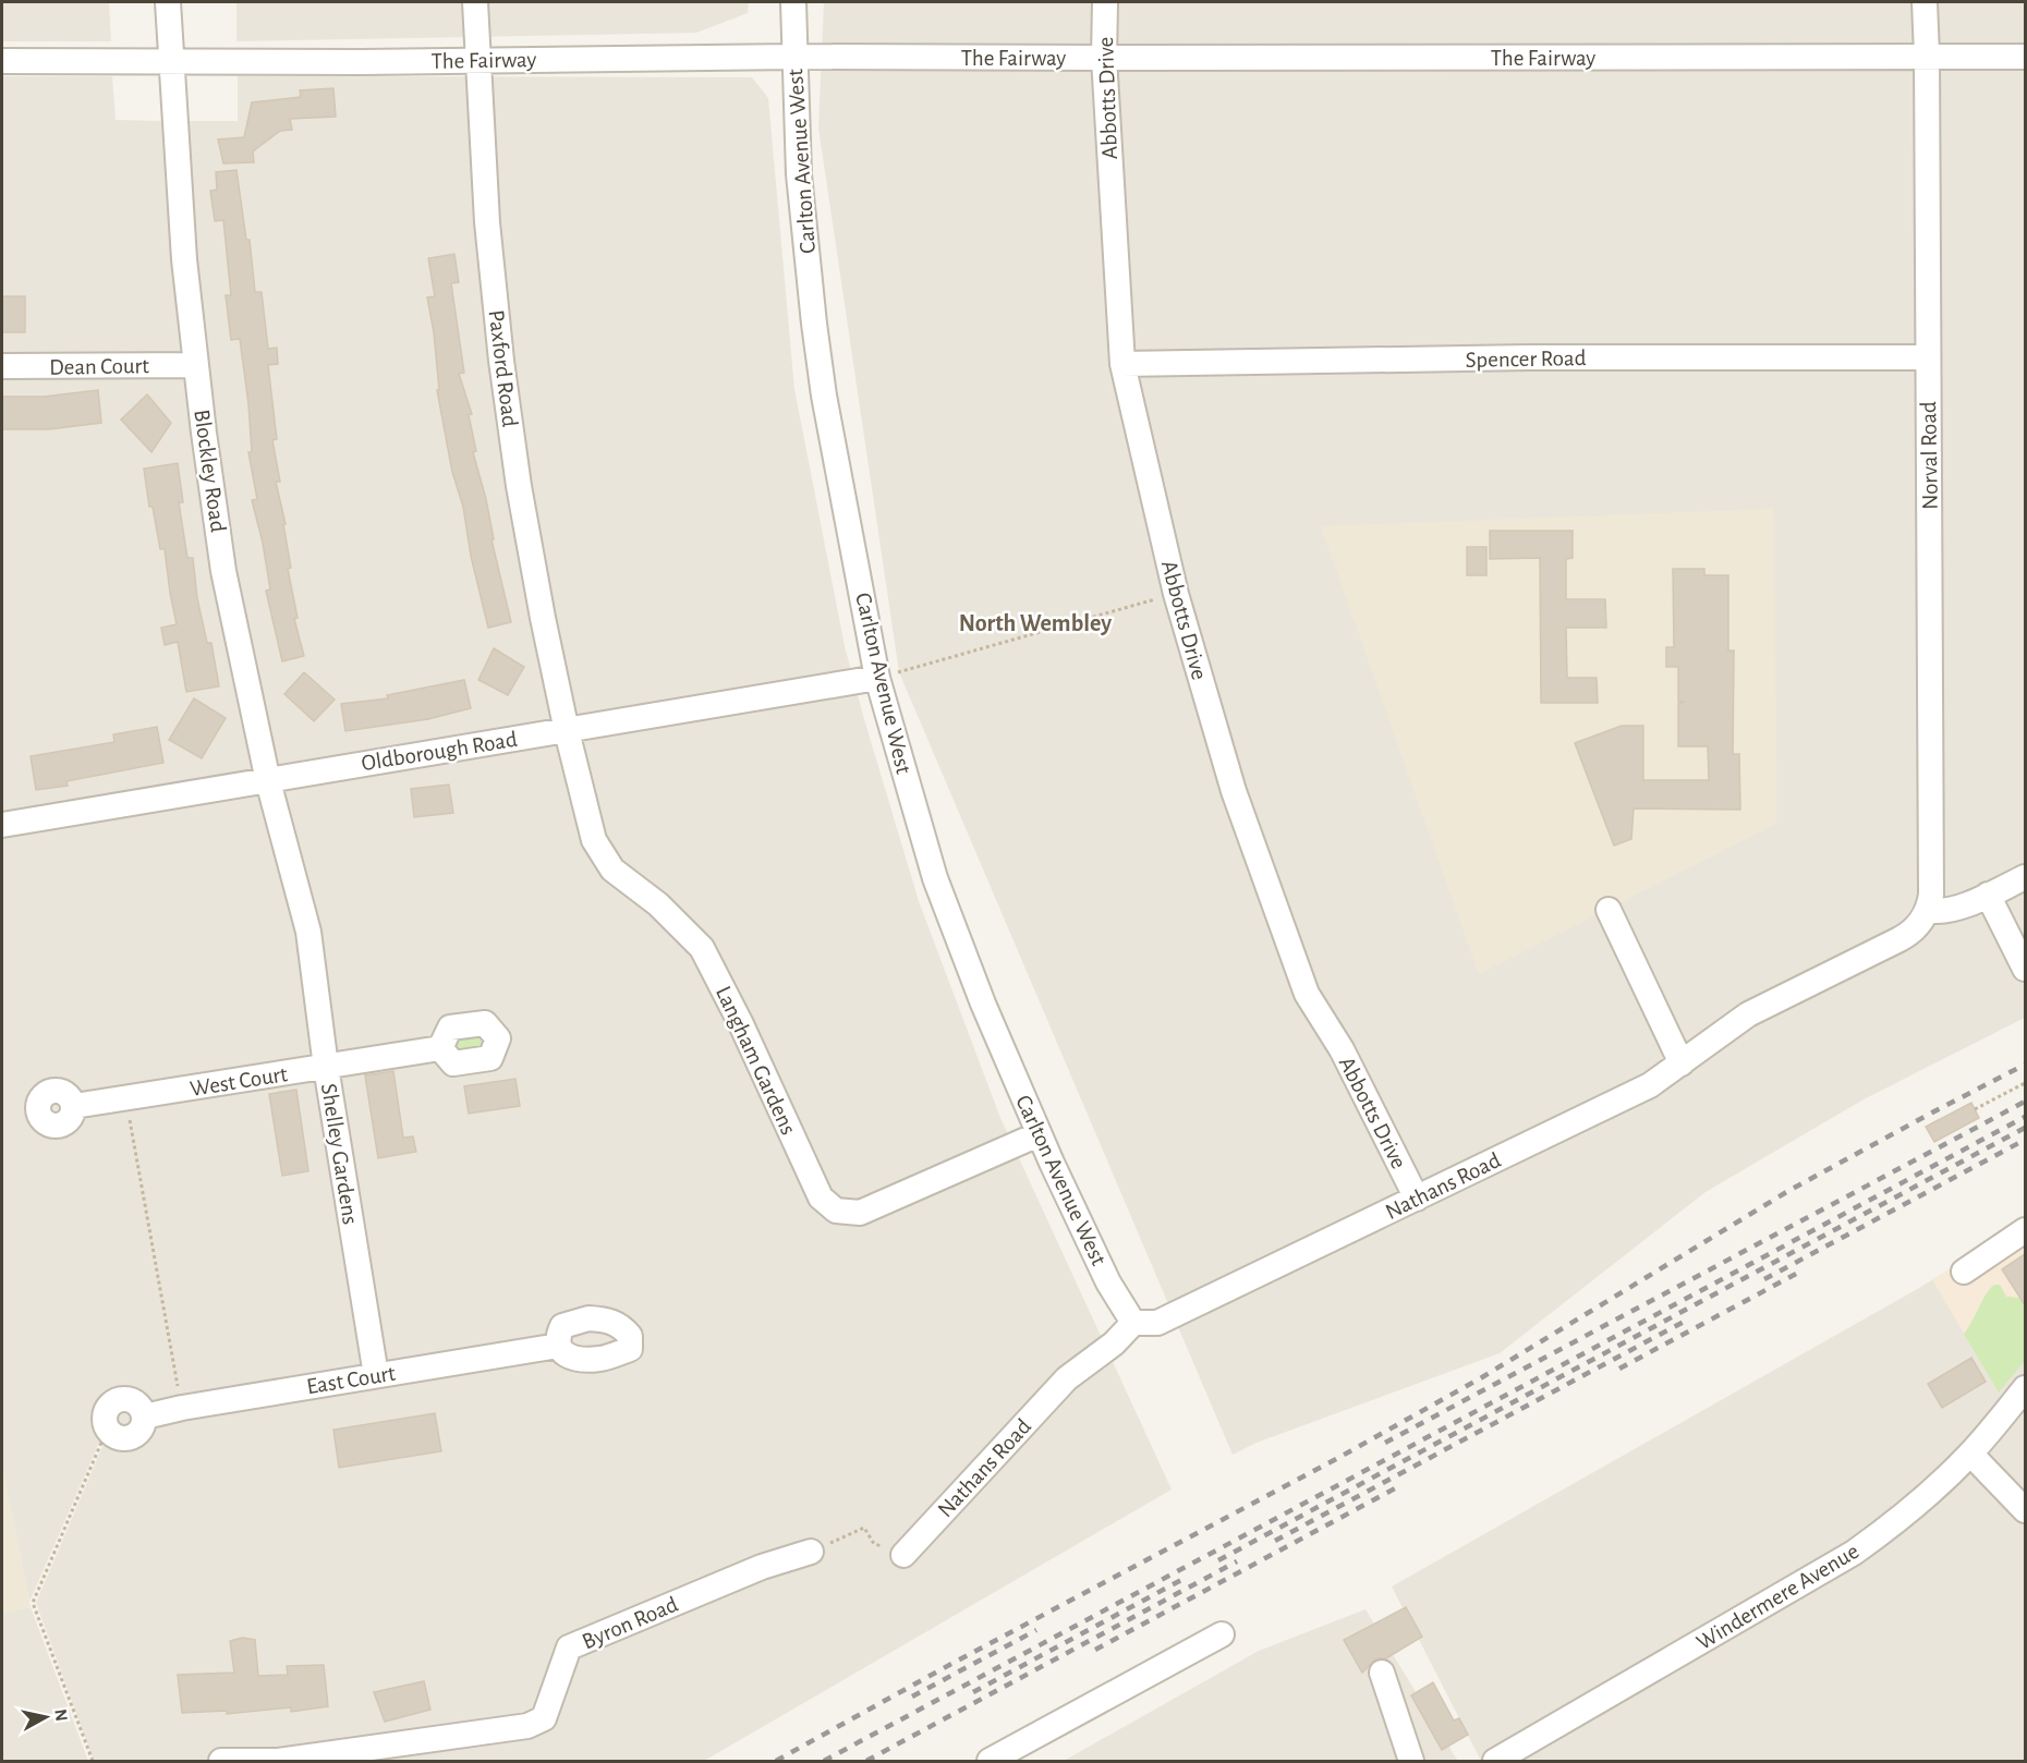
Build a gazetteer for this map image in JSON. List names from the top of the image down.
{
  "streets": {
    "street": [
      "The Fairway",
      "Abbotts Drive",
      "Carlton Avenue West",
      "Spencer Road",
      "Dean Court",
      "Paxford Road",
      "Norval Road",
      "Blockley Road",
      "Oldborough Road",
      "Langham Gardens",
      "West Court",
      "Shelley Gardens",
      "Nathans Road",
      "East Court",
      "Windermere Avenue",
      "Byron Road"
    ]
  },
  "crossings": [
    ["The Fairway", "Abbotts Drive"],
    ["The Fairway", "Carlton Avenue West"],
    ["The Fairway", "Paxford Road"],
    ["The Fairway", "Norval Road"],
    ["The Fairway", "Blockley Road"],
    ["Abbotts Drive", "Spencer Road"],
    ["Abbotts Drive", "Nathans Road"],
    ["Carlton Avenue West", "Oldborough Road"],
    ["Carlton Avenue West", "Langham Gardens"],
    ["Carlton Avenue West", "Nathans Road"],
    ["Spencer Road", "Norval Road"],
    ["Dean Court", "Blockley Road"],
    ["Paxford Road", "Oldborough Road"],
    ["Paxford Road", "Langham Gardens"],
    ["Norval Road", "Nathans Road"],
    ["Blockley Road", "Oldborough Road"],
    ["Blockley Road", "Shelley Gardens"],
    ["Oldborough Road", "Langham Gardens"],
    ["West Court", "Shelley Gardens"],
    ["Shelley Gardens", "East Court"]
  ],
  "districts": ["North Wembley"],
  "north": "right"
}
